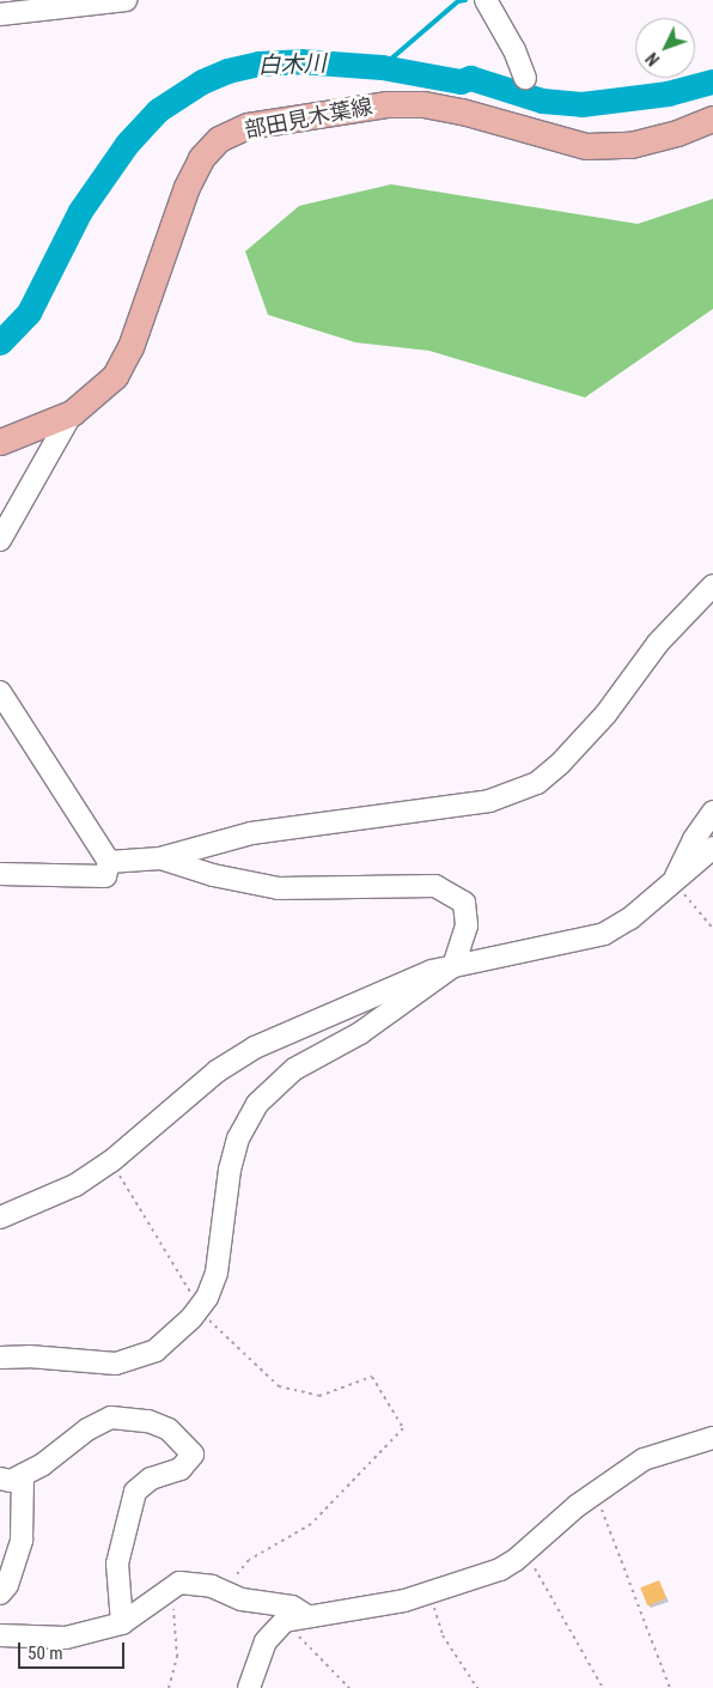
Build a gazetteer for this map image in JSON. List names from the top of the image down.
{
  "streets": {
    "main road": ["部田見木葉線"]
  },
  "water": ["白木川"],
  "scale_bar": "50 m",
  "north": "bottom left"
}
